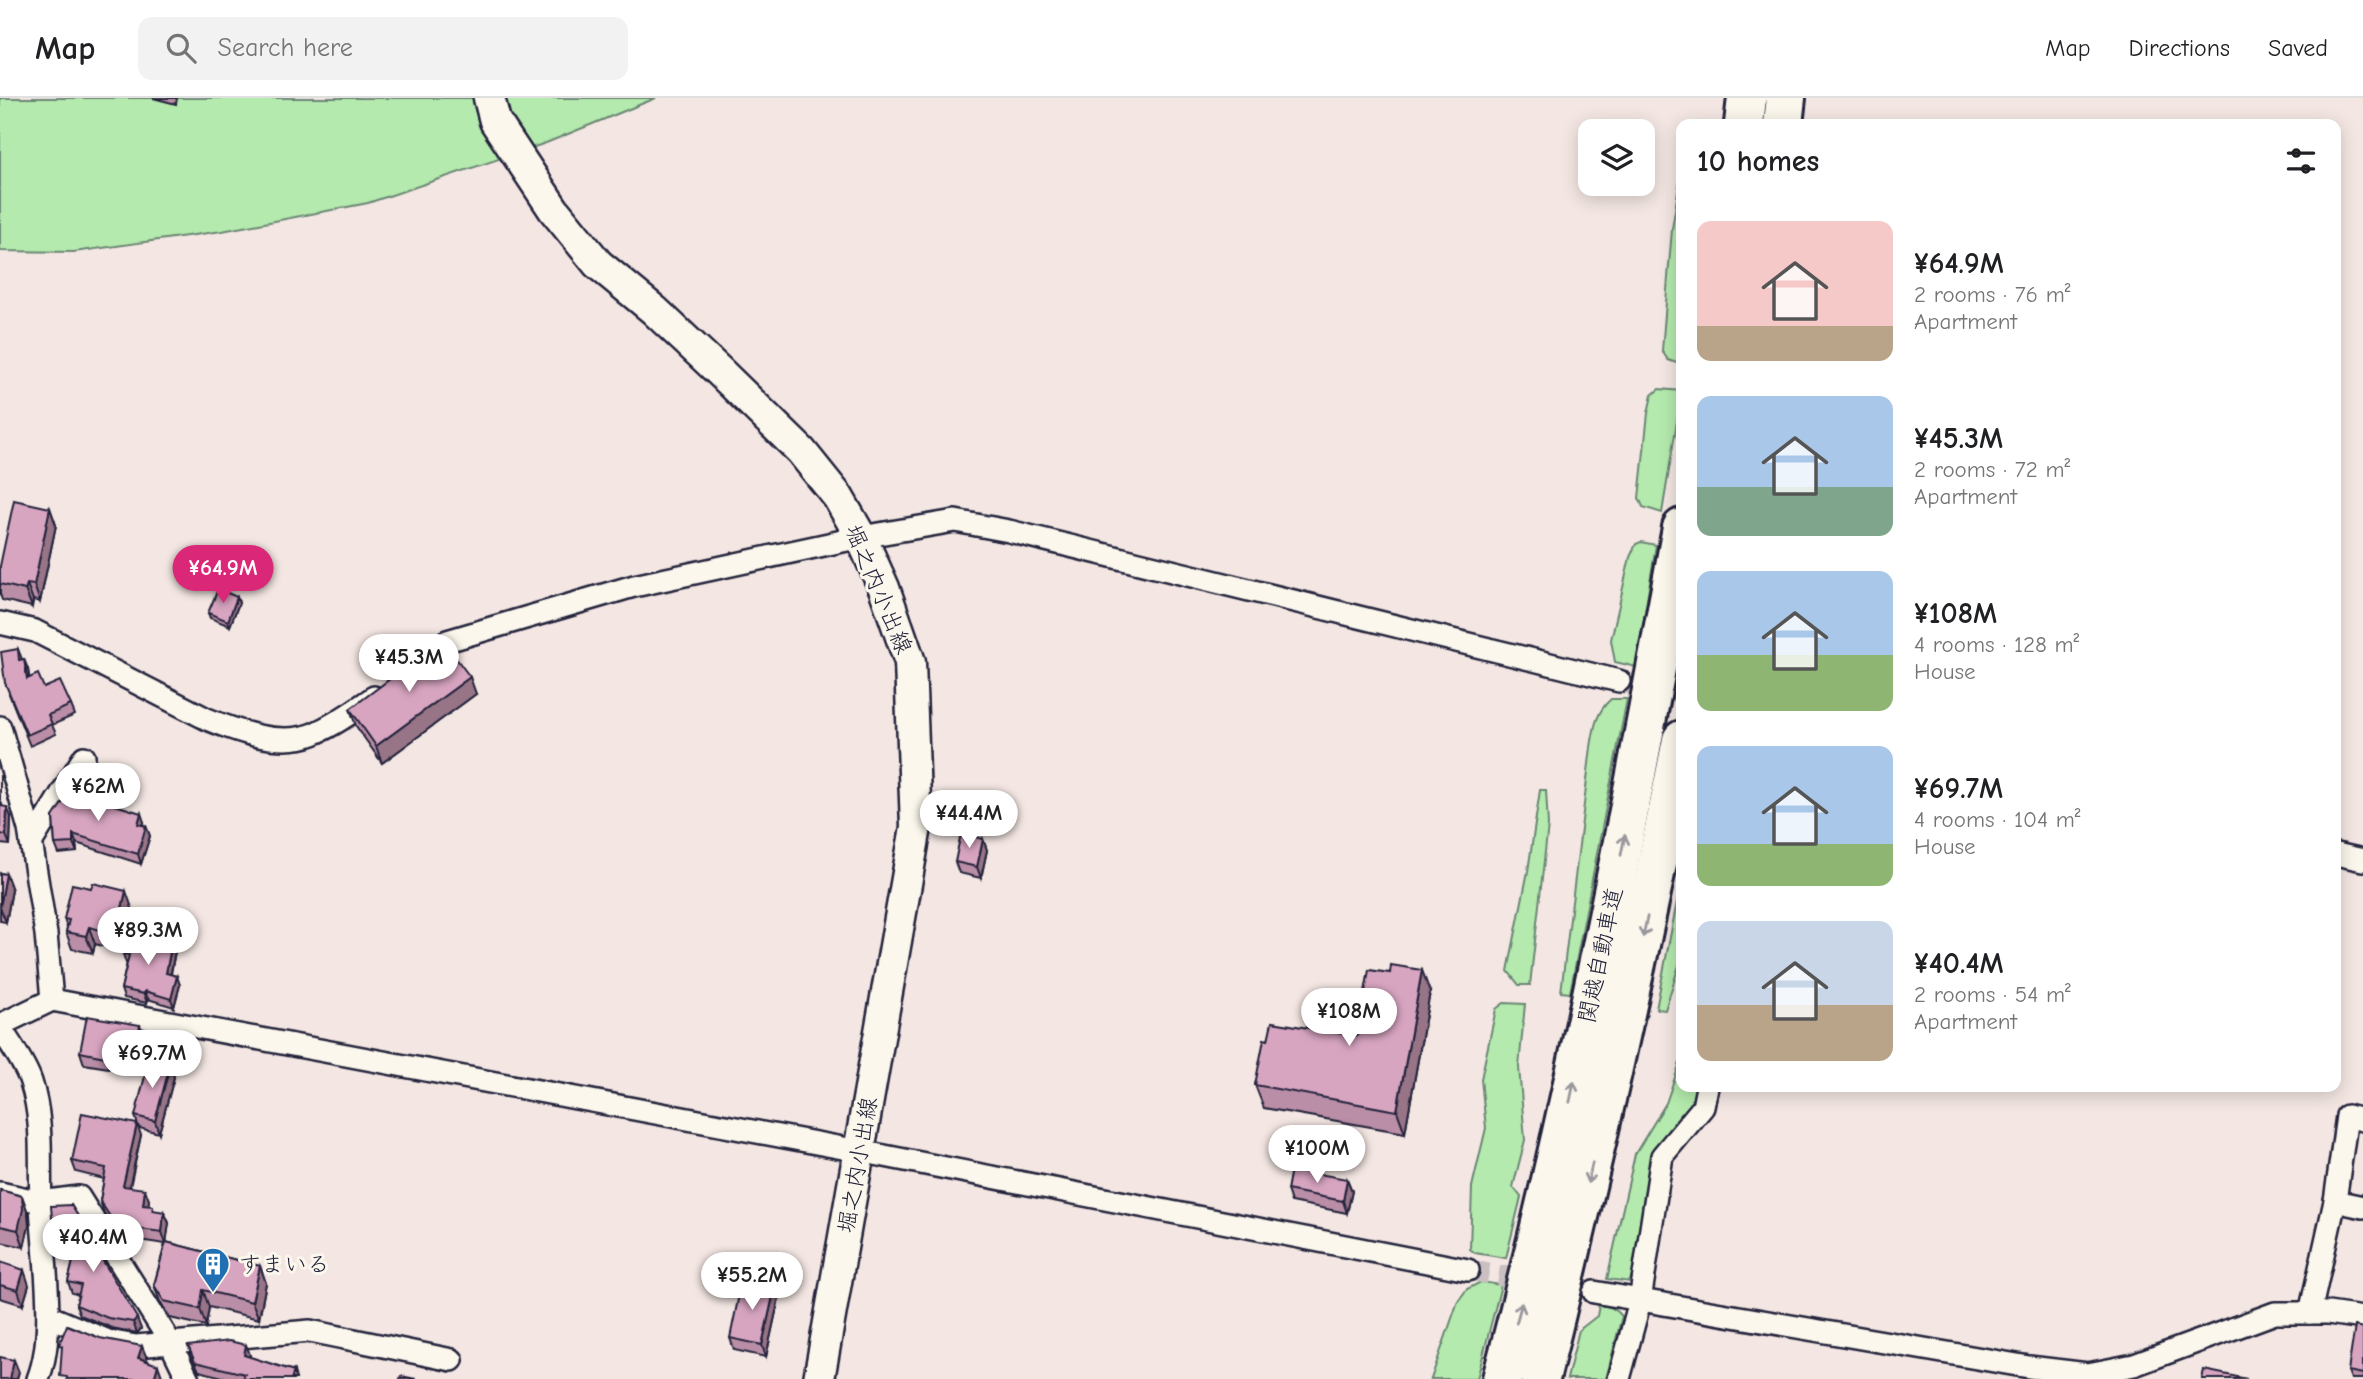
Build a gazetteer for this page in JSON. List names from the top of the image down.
{
  "streets": {
    "highway": ["関越自動車道"],
    "main road": ["堀之内小出線"]
  },
  "places": {
    "building": ["すまいる"]
  },
  "page": {
    "header": "Map",
    "search": "Search here",
    "nav": ["Map", "Directions", "Saved"],
    "heading": "10 homes",
    "list": [
      {
        "name": "¥64.9M",
        "note": "2 rooms · 76 m² · Apartment"
      },
      {
        "name": "¥45.3M",
        "note": "2 rooms · 72 m² · Apartment"
      },
      {
        "name": "¥108M",
        "note": "4 rooms · 128 m² · House"
      },
      {
        "name": "¥69.7M",
        "note": "4 rooms · 104 m² · House"
      },
      {
        "name": "¥40.4M",
        "note": "2 rooms · 54 m² · Apartment"
      }
    ],
    "price": [
      "¥64.9M",
      "¥45.3M",
      "¥62M",
      "¥44.4M",
      "¥89.3M",
      "¥108M",
      "¥69.7M",
      "¥100M",
      "¥40.4M",
      "¥55.2M"
    ]
  }
}
